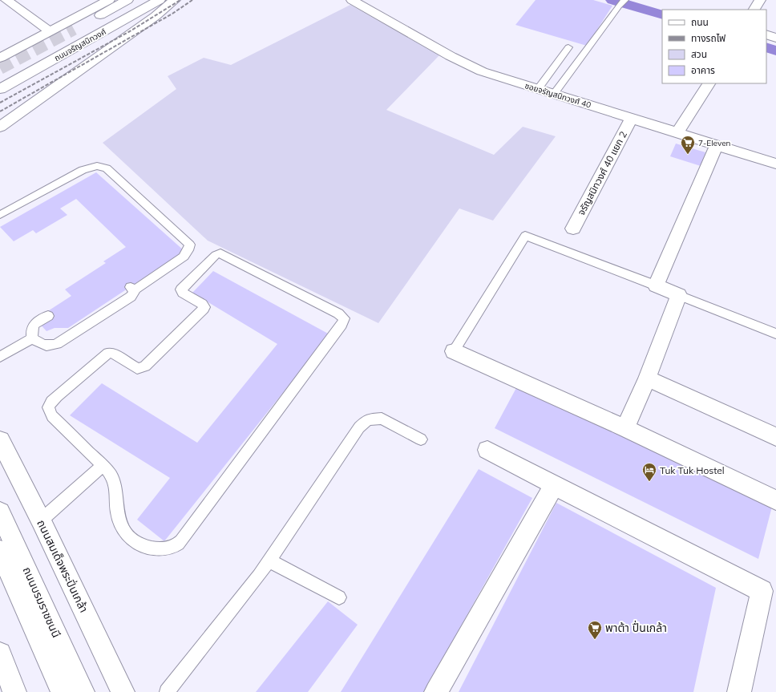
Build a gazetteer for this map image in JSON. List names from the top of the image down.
{
  "streets": {
    "street": [
      "ถนนจรัญสนิทวงศ์",
      "ซอยจรัญสนิทวงศ์ 40",
      "จรัญสนิทวงศ์ 40 แยก 2",
      "ถนนสมเด็จพระปิ่นเกล้า",
      "ถนนบรมราชชนนี"
    ]
  },
  "crossings": [
    ["ซอยจรัญสนิทวงศ์ 40", "จรัญสนิทวงศ์ 40 แยก 2"]
  ],
  "places": {
    "supermarket": ["7-Eleven", "พาต้า ปื่นเกล้า"],
    "hotel": ["Tuk Tuk Hostel"]
  },
  "legend": [
    "ถนน",
    "ทางรถไฟ",
    "สวน",
    "อาคาร"
  ]
}
